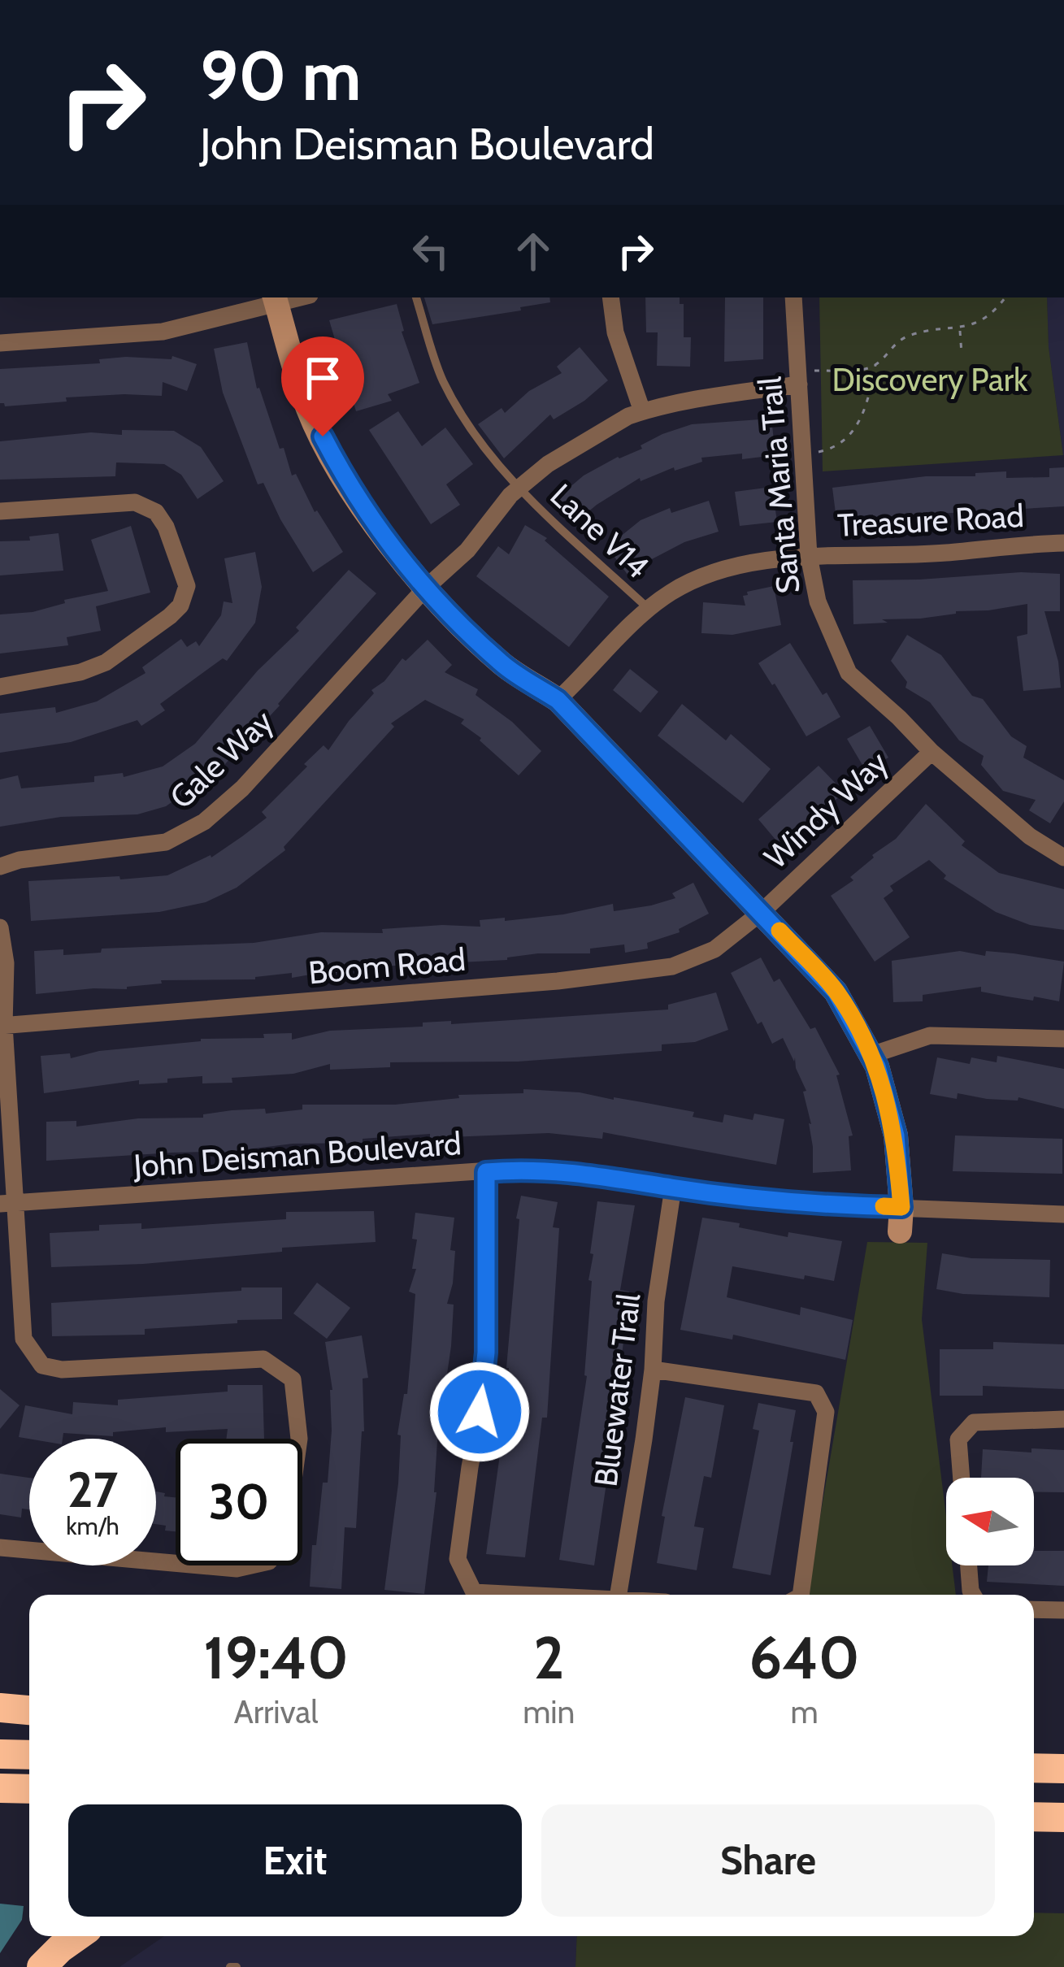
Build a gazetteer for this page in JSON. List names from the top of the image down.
{
  "streets": {
    "street": [
      "Santa Maria Trail",
      "Treasure Road",
      "Gale Way",
      "Windy Way",
      "Boom Road",
      "John Deisman Boulevard",
      "Bluewater Trail"
    ],
    "lane": ["Lane V14"]
  },
  "crossings": [
    ["Santa Maria Trail", "Treasure Road"],
    ["Santa Maria Trail", "Gale Way"],
    ["Santa Maria Trail", "Windy Way"],
    ["Treasure Road", "Lane V14"],
    ["Lane V14", "Gale Way"],
    ["Windy Way", "Boom Road"],
    ["John Deisman Boulevard", "Bluewater Trail"]
  ],
  "parks": ["Discovery Park"],
  "north": "left",
  "page": {
    "turn": ["90 m", "John Deisman Boulevard"],
    "speed": "27 km/h",
    "limit": "30",
    "eta": [
      "19:40",
      "Arrival",
      "2",
      "min",
      "640",
      "m"
    ],
    "buttons": ["Exit", "Share"]
  }
}
